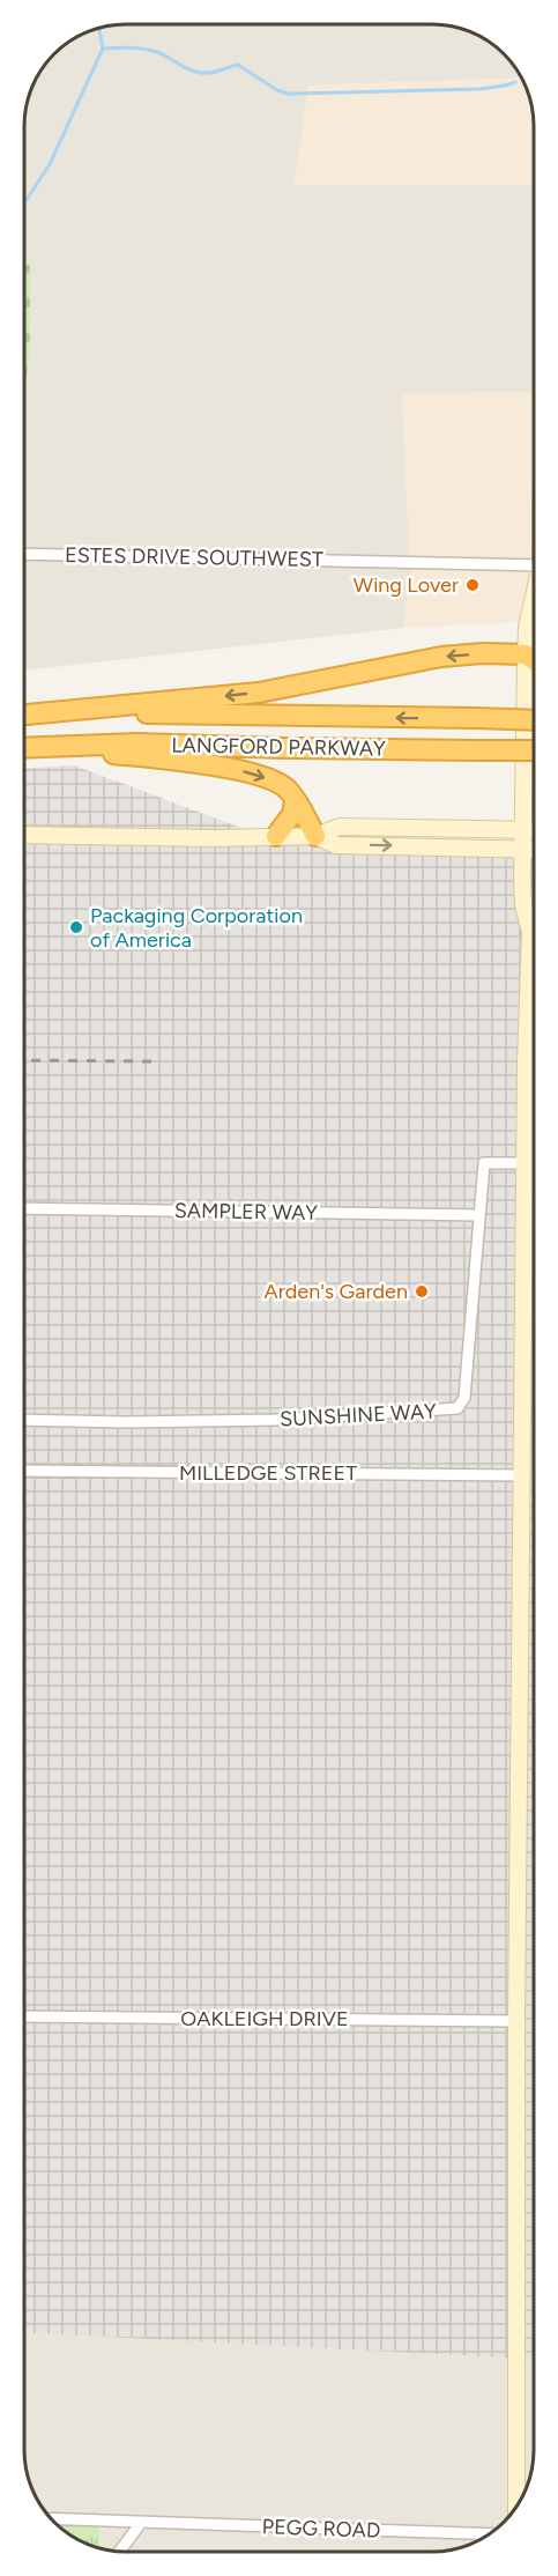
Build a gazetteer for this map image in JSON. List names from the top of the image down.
{
  "streets": {
    "highway": ["LANGFORD PARKWAY"],
    "street": [
      "ESTES DRIVE SOUTHWEST",
      "SAMPLER WAY",
      "SUNSHINE WAY",
      "MILLEDGE STREET",
      "OAKLEIGH DRIVE",
      "PEGG ROAD"
    ]
  },
  "crossings": [
    ["SAMPLER WAY", "SUNSHINE WAY"]
  ],
  "places": ["Wing Lover", "Packaging Corporation of America", "Arden's Garden"]
}
